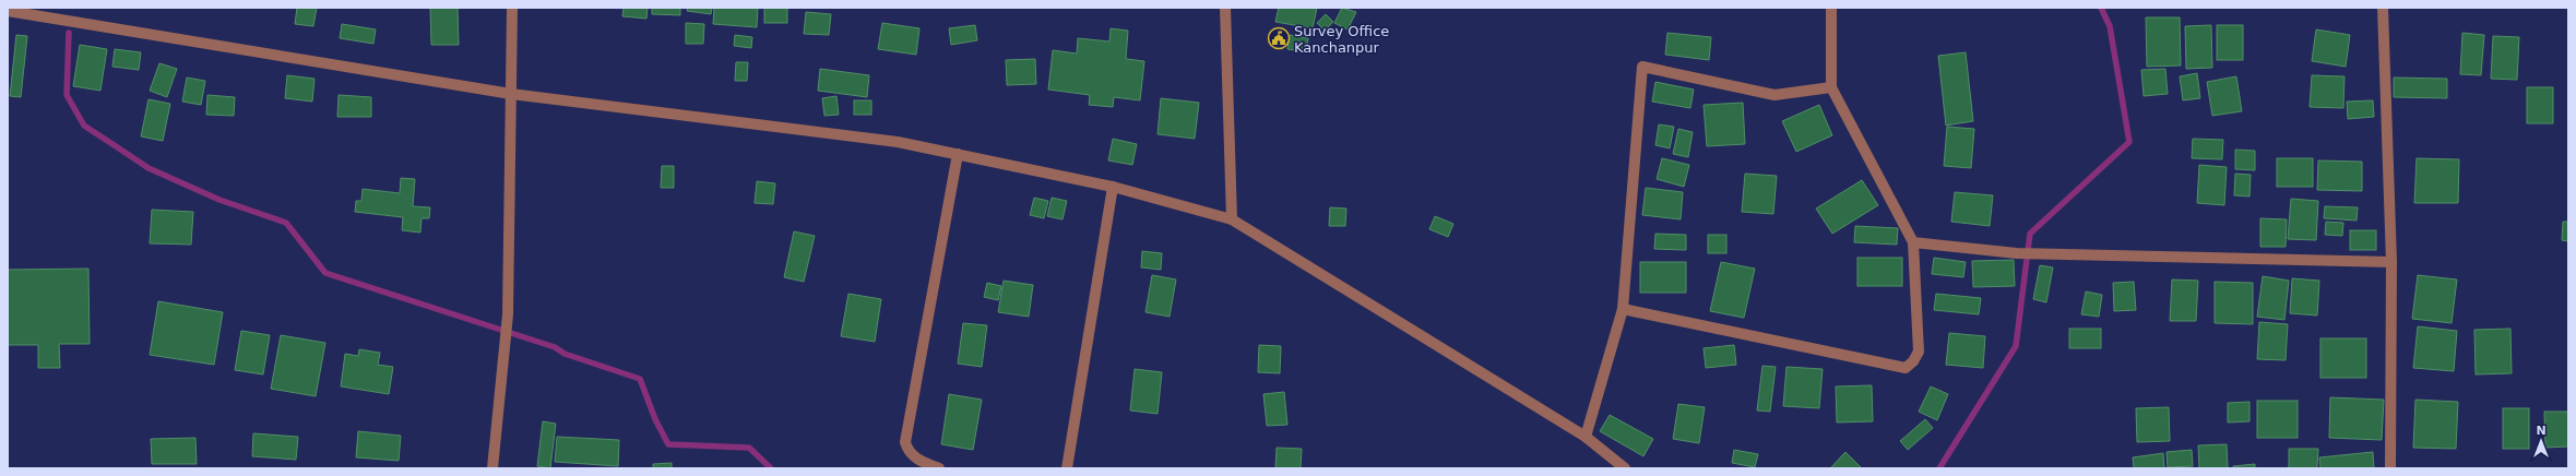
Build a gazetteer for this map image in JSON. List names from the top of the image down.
{
  "places": {
    "public building": ["Survey Office Kanchanpur"]
  },
  "north": "top"
}
